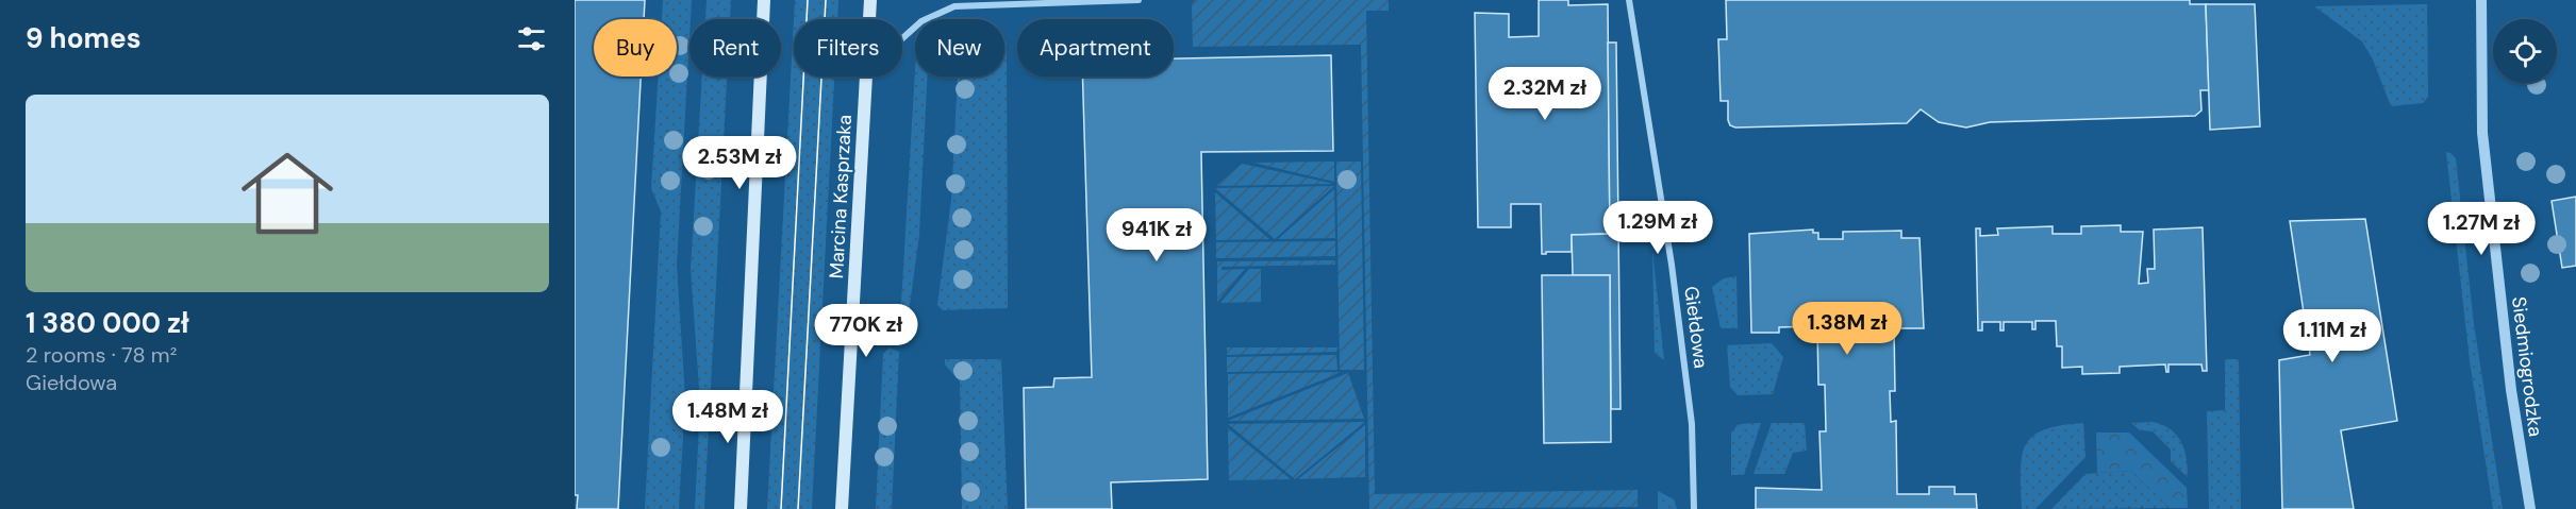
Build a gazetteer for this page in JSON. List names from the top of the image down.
{
  "streets": {
    "main road": ["Marcina Kasprzaka"],
    "street": ["Giełdowa", "Siedmiogrodzka"]
  },
  "page": {
    "heading": "9 homes",
    "chip": [
      "Buy",
      "Rent",
      "Filters",
      "New",
      "Apartment"
    ],
    "price": [
      "2.32M zł",
      "2.53M zł",
      "1.29M zł",
      "1.27M zł",
      "941K zł",
      "1.38M zł",
      "770K zł",
      "1.11M zł",
      "1.48M zł"
    ],
    "list": [
      {
        "name": "1 380 000 zł",
        "note": "2 rooms · 78 m² · Giełdowa"
      }
    ]
  }
}
